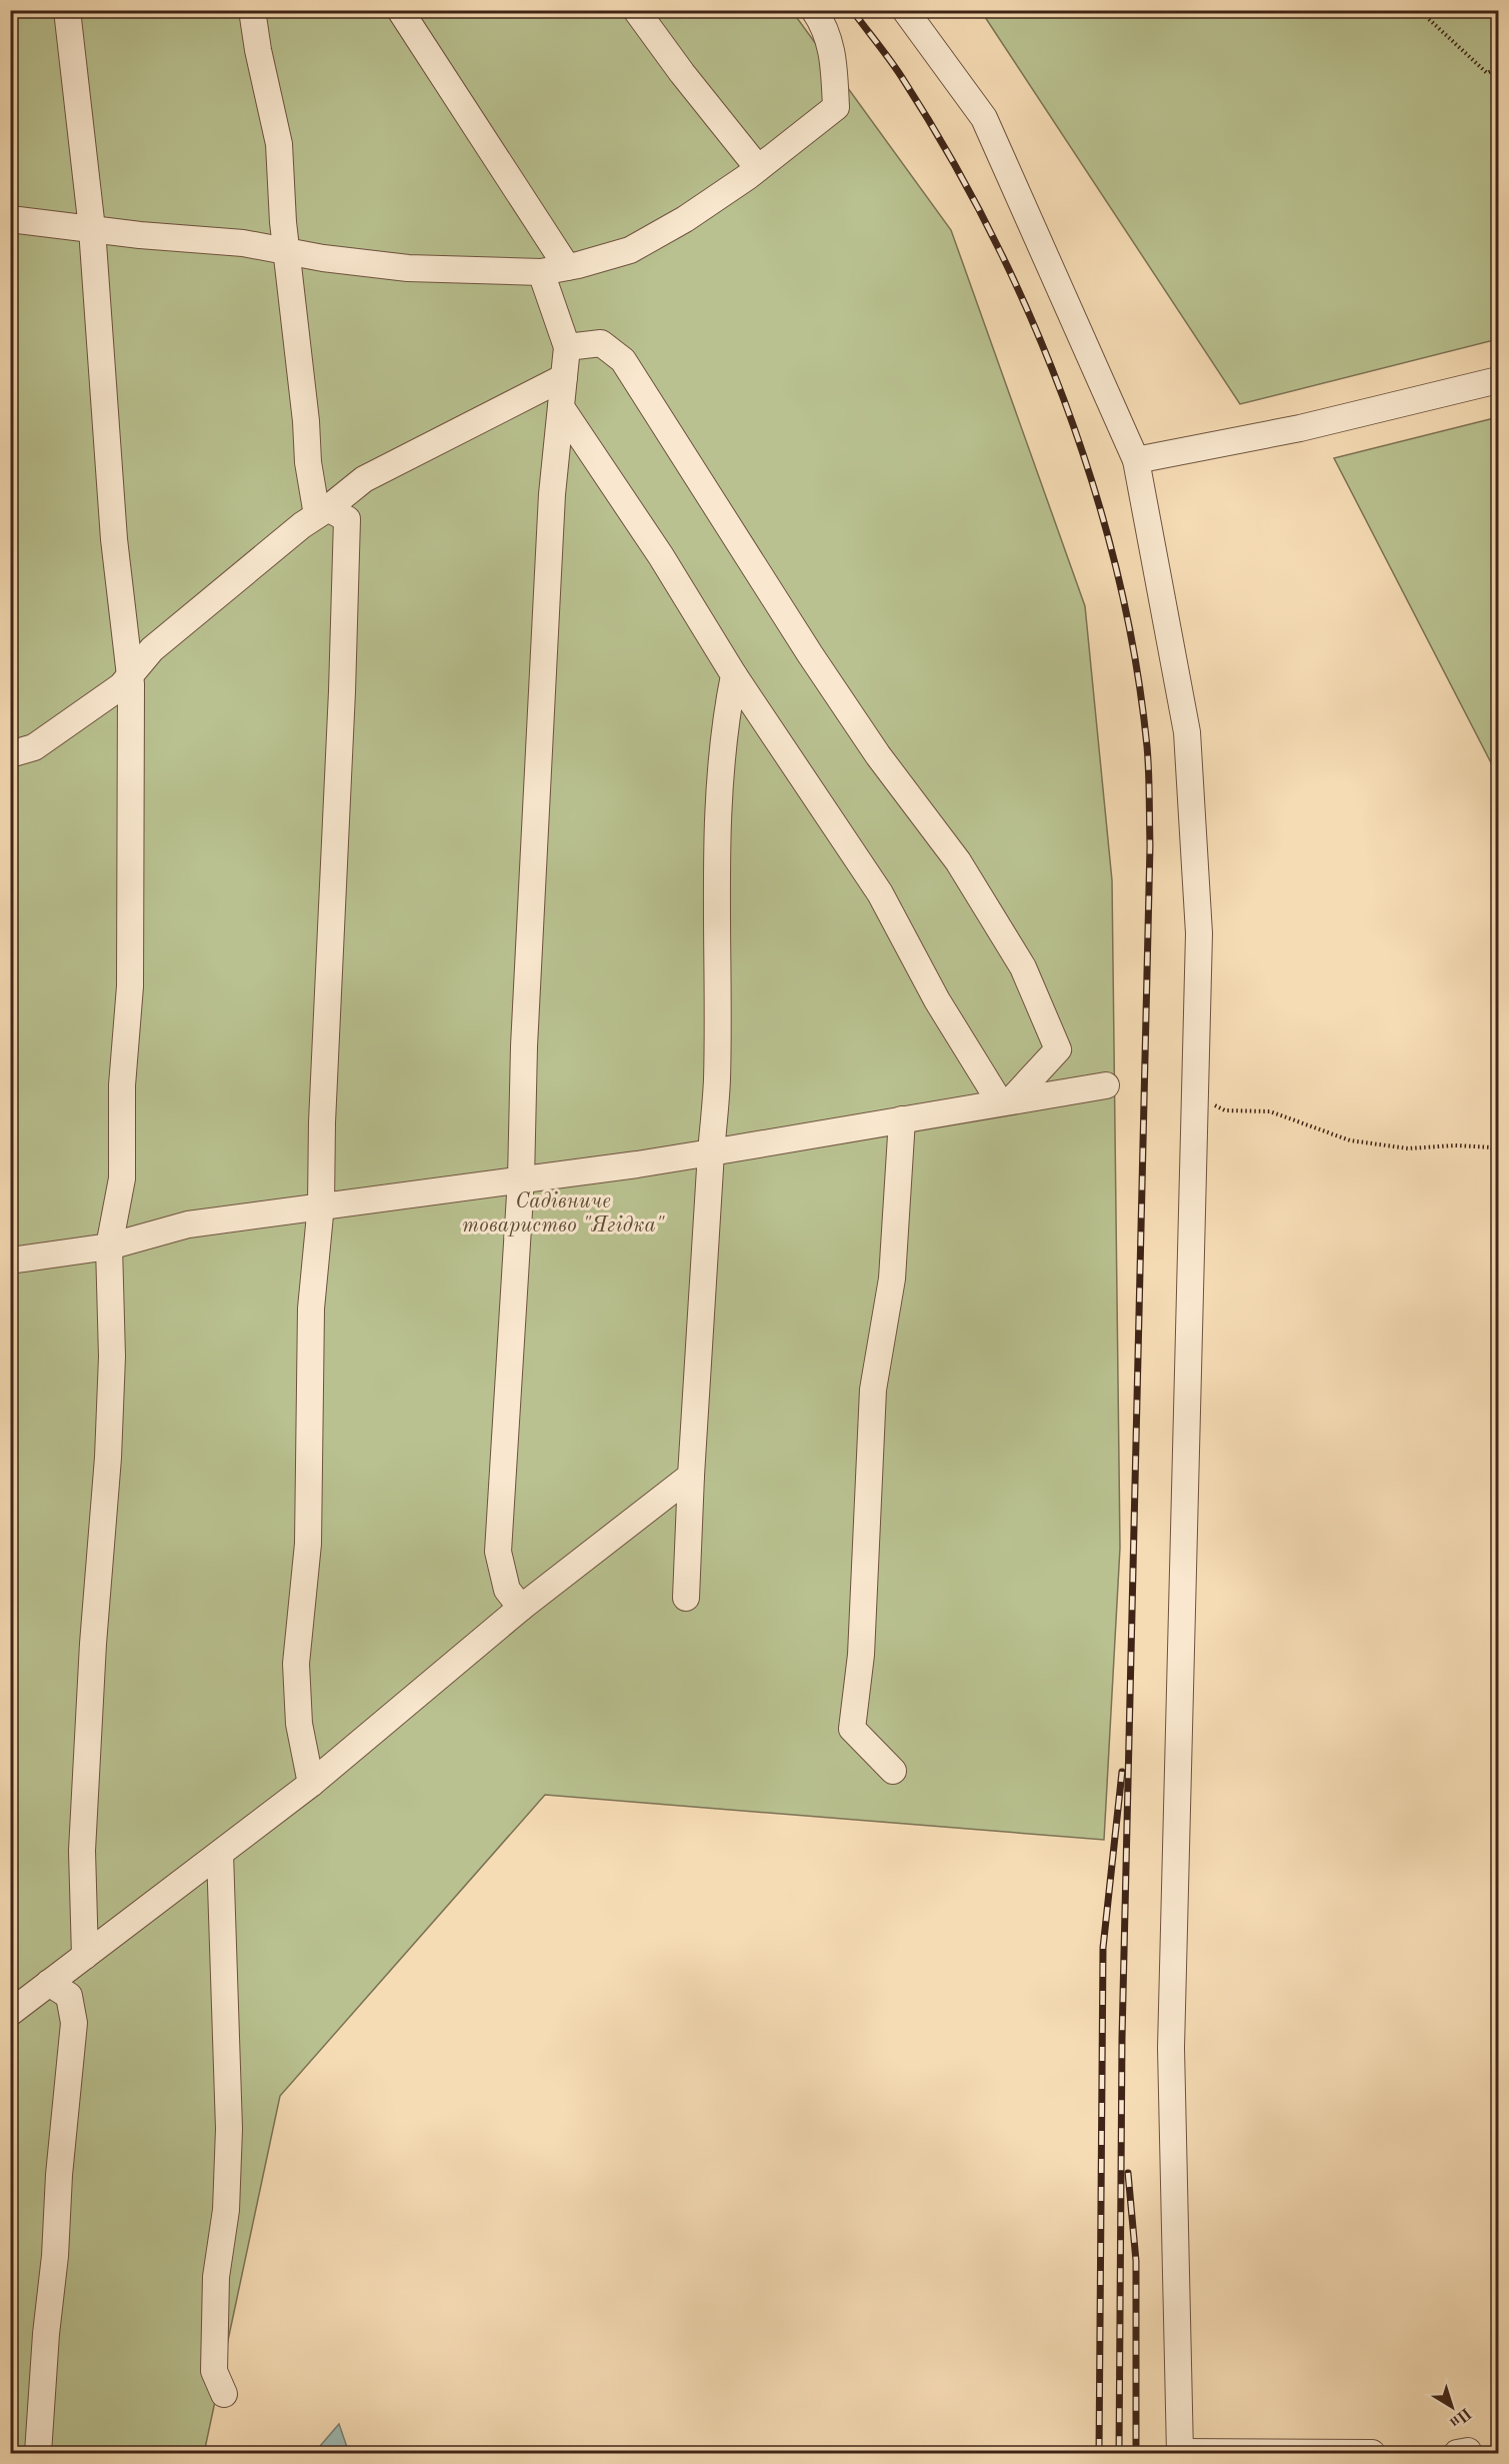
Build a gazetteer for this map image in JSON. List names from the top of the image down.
{
  "parks": ["Садівниче товариство \"Ягідка\""],
  "north": "bottom right"
}
